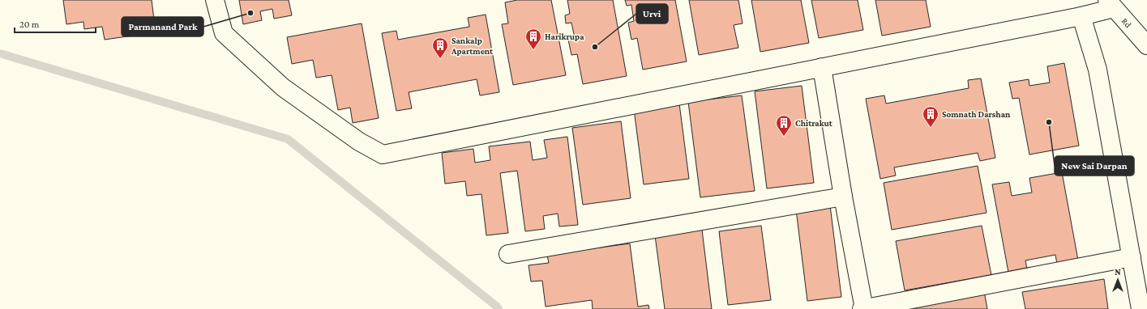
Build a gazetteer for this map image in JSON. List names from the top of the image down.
{
  "streets": {
    "street": ["Rd"]
  },
  "places": {
    "other": ["Parmanand Park", "Urvi", "New Sai Darpan"],
    "building": [
      "Harikrupa",
      "Sankalp Apartment",
      "Somnath Darshan",
      "Chitrakut"
    ]
  },
  "scale_bar": "20 m",
  "north": "top"
}
